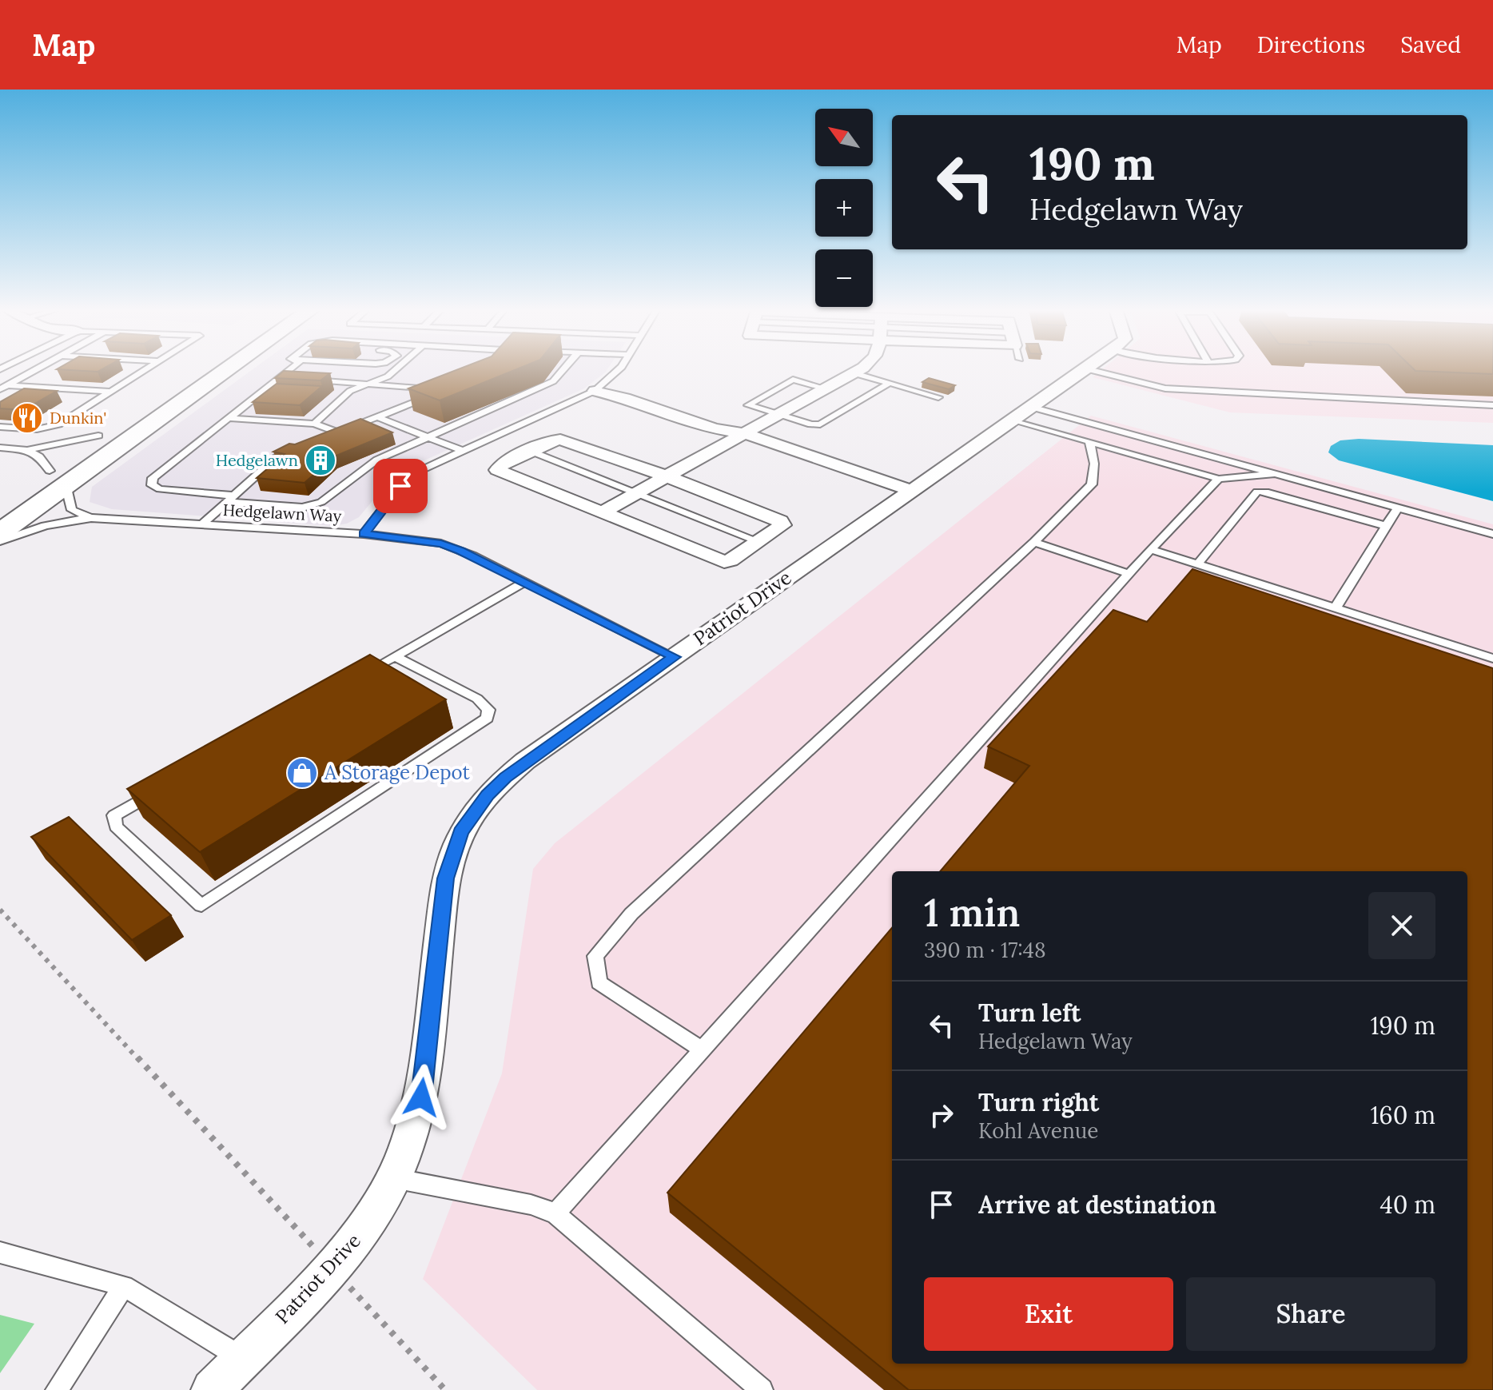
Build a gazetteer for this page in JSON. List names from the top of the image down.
{
  "streets": {
    "street": ["Patriot Drive"],
    "lane": ["Hedgelawn Way"]
  },
  "crossings": [
    ["Hedgelawn Way", "Patriot Drive"]
  ],
  "places": {
    "restaurant": ["Dunkin'"],
    "building": ["Hedgelawn"],
    "shop": ["A Storage Depot"]
  },
  "north": "top left",
  "page": {
    "header": "Map",
    "nav": ["Map", "Directions", "Saved"],
    "map_buttons": ["+", "−"],
    "turn": ["190 m", "Hedgelawn Way"],
    "heading": ["1 min", "390 m · 17:48"],
    "list": [
      {
        "name": "Turn left",
        "note": "Hedgelawn Way",
        "value": "190 m"
      },
      {
        "name": "Turn right",
        "note": "Kohl Avenue",
        "value": "160 m"
      },
      {
        "name": "Arrive at destination",
        "value": "40 m"
      }
    ],
    "buttons": ["Exit", "Share"]
  }
}
